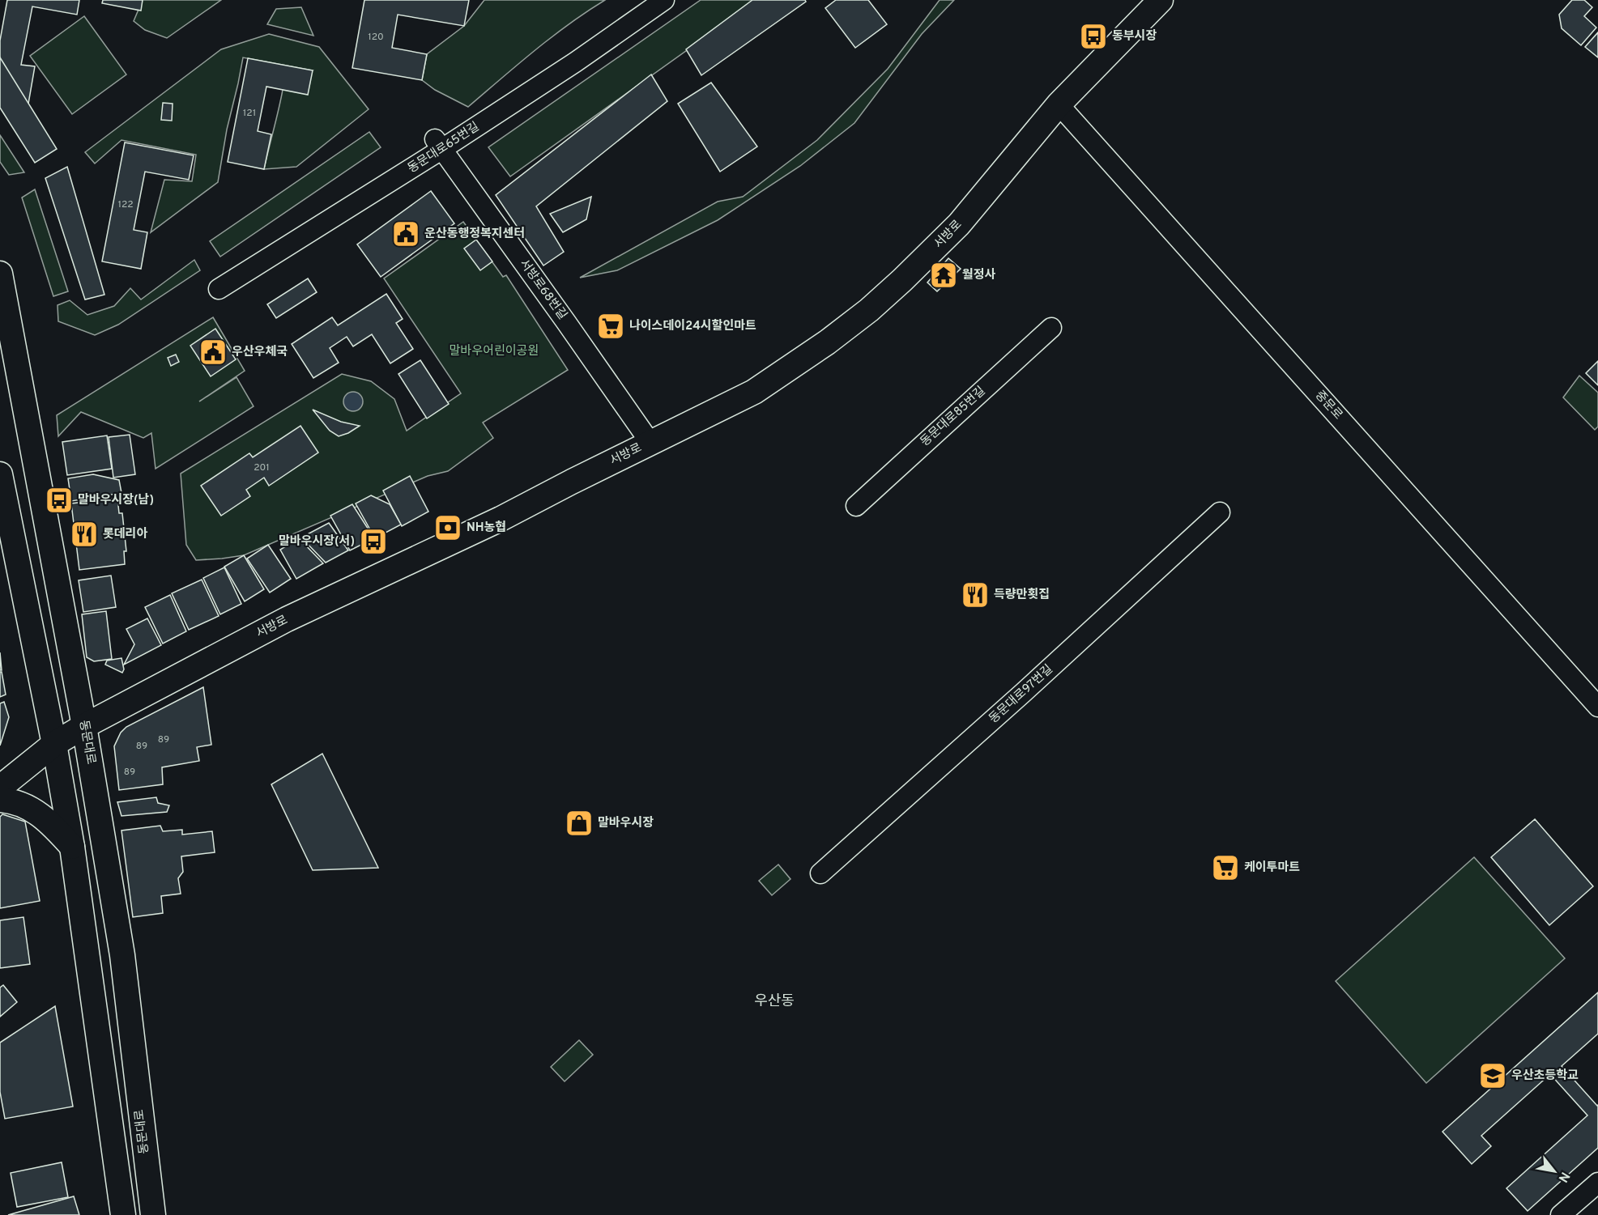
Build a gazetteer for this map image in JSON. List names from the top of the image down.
{
  "streets": {
    "main road": ["서방로", "동문대로"],
    "street": [
      "동문대로65번길",
      "서방로68번길",
      "중문로",
      "동문대로85번길",
      "동문대로97번길"
    ]
  },
  "crossings": [
    ["동문대로65번길", "서방로68번길"],
    ["서방로", "서방로68번길"],
    ["서방로", "중문로"],
    ["서방로", "동문대로"]
  ],
  "districts": ["우산동"],
  "parks": ["말바우어린이공원"],
  "places": {
    "bus stop": ["동부시장", "말바우시장(남)", "말바우시장(서)"],
    "public building": ["운산동행정복지센터", "우산우체국"],
    "temple": ["월정사"],
    "supermarket": ["나이스데이24시할인마트", "케이투마트"],
    "bank": ["NH농협"],
    "restaurant": ["롯데리아", "득량만횟집"],
    "shop": ["말바우시장"],
    "school or university": ["우산초등학교"]
  },
  "house_numbers": [
    "120",
    "121",
    "122",
    "201",
    "89",
    "89",
    "89"
  ],
  "north": "bottom right"
}
